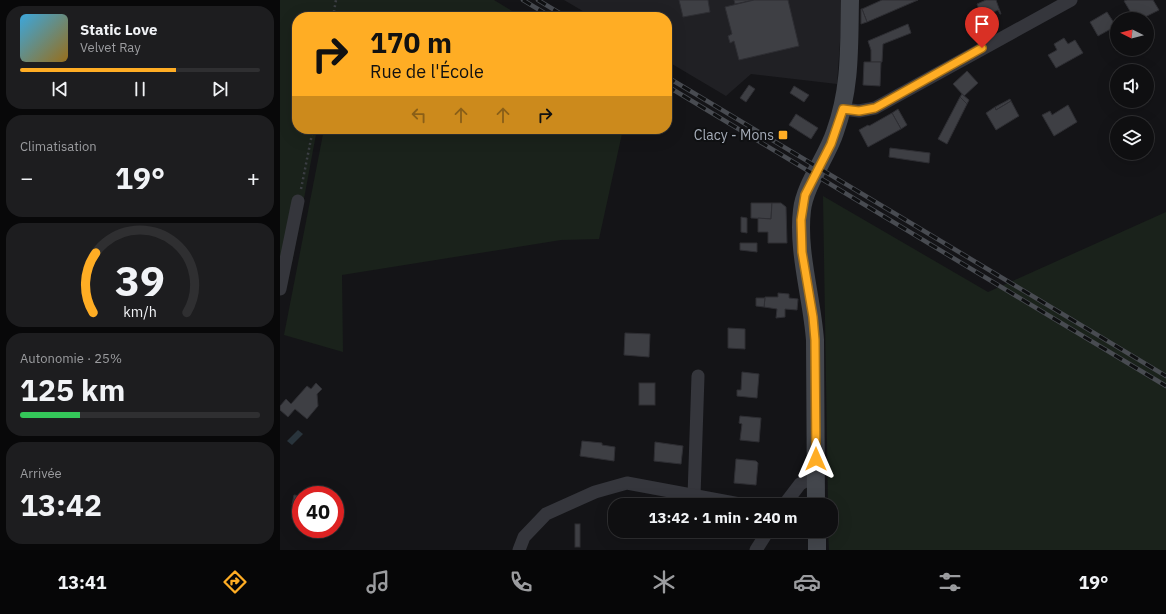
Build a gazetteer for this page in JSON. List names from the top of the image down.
{
  "places": {
    "transit": ["Clacy - Mons"]
  },
  "north": "left",
  "page": {
    "turn": ["170 m", "Rue de l'École"],
    "song": ["Static Love", "Velvet Ray"],
    "tile": [
      "Climatisation",
      ["Autonomie · 25%", "125 km"],
      ["Arrivée", "13:42"]
    ],
    "heat": ["−", "19°", "+"],
    "limit": "40",
    "trip": "13:42 · 1 min · 240 m",
    "tabs": ["13:41", "19°"],
    "gauge": ["39", "km/h"]
  }
}
